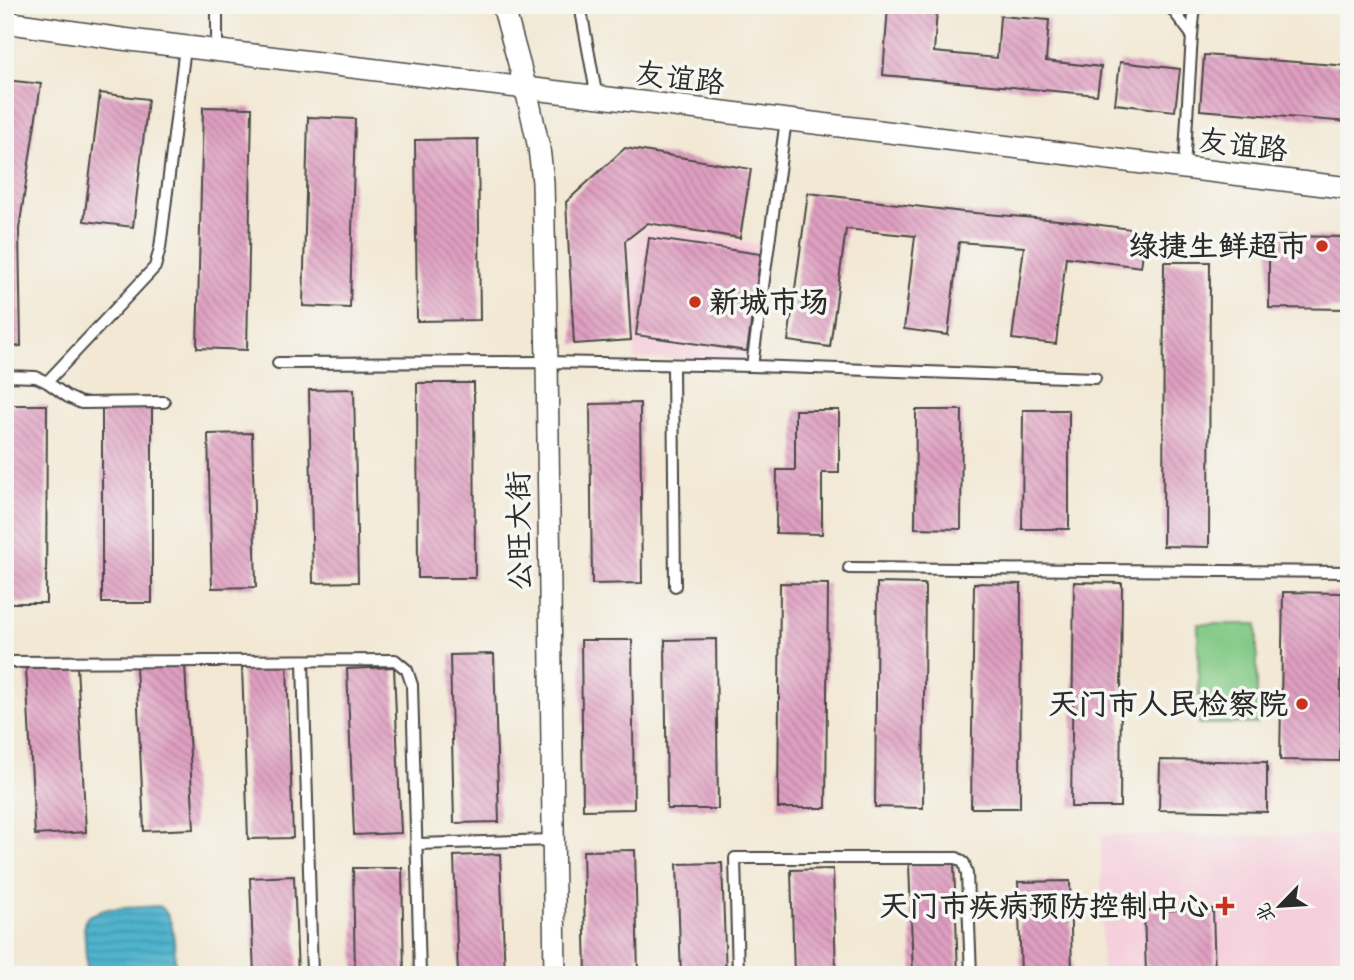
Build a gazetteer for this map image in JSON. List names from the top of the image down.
{
  "streets": {
    "street": ["友谊路", "公旺大街"]
  },
  "crossings": [
    ["友谊路", "公旺大街"]
  ],
  "places": {
    "other": ["绿捷生鲜超市", "新城市场", "天门市人民检察院"],
    "health": ["天门市疾病预防控制中心"]
  },
  "north": "bottom left"
}
